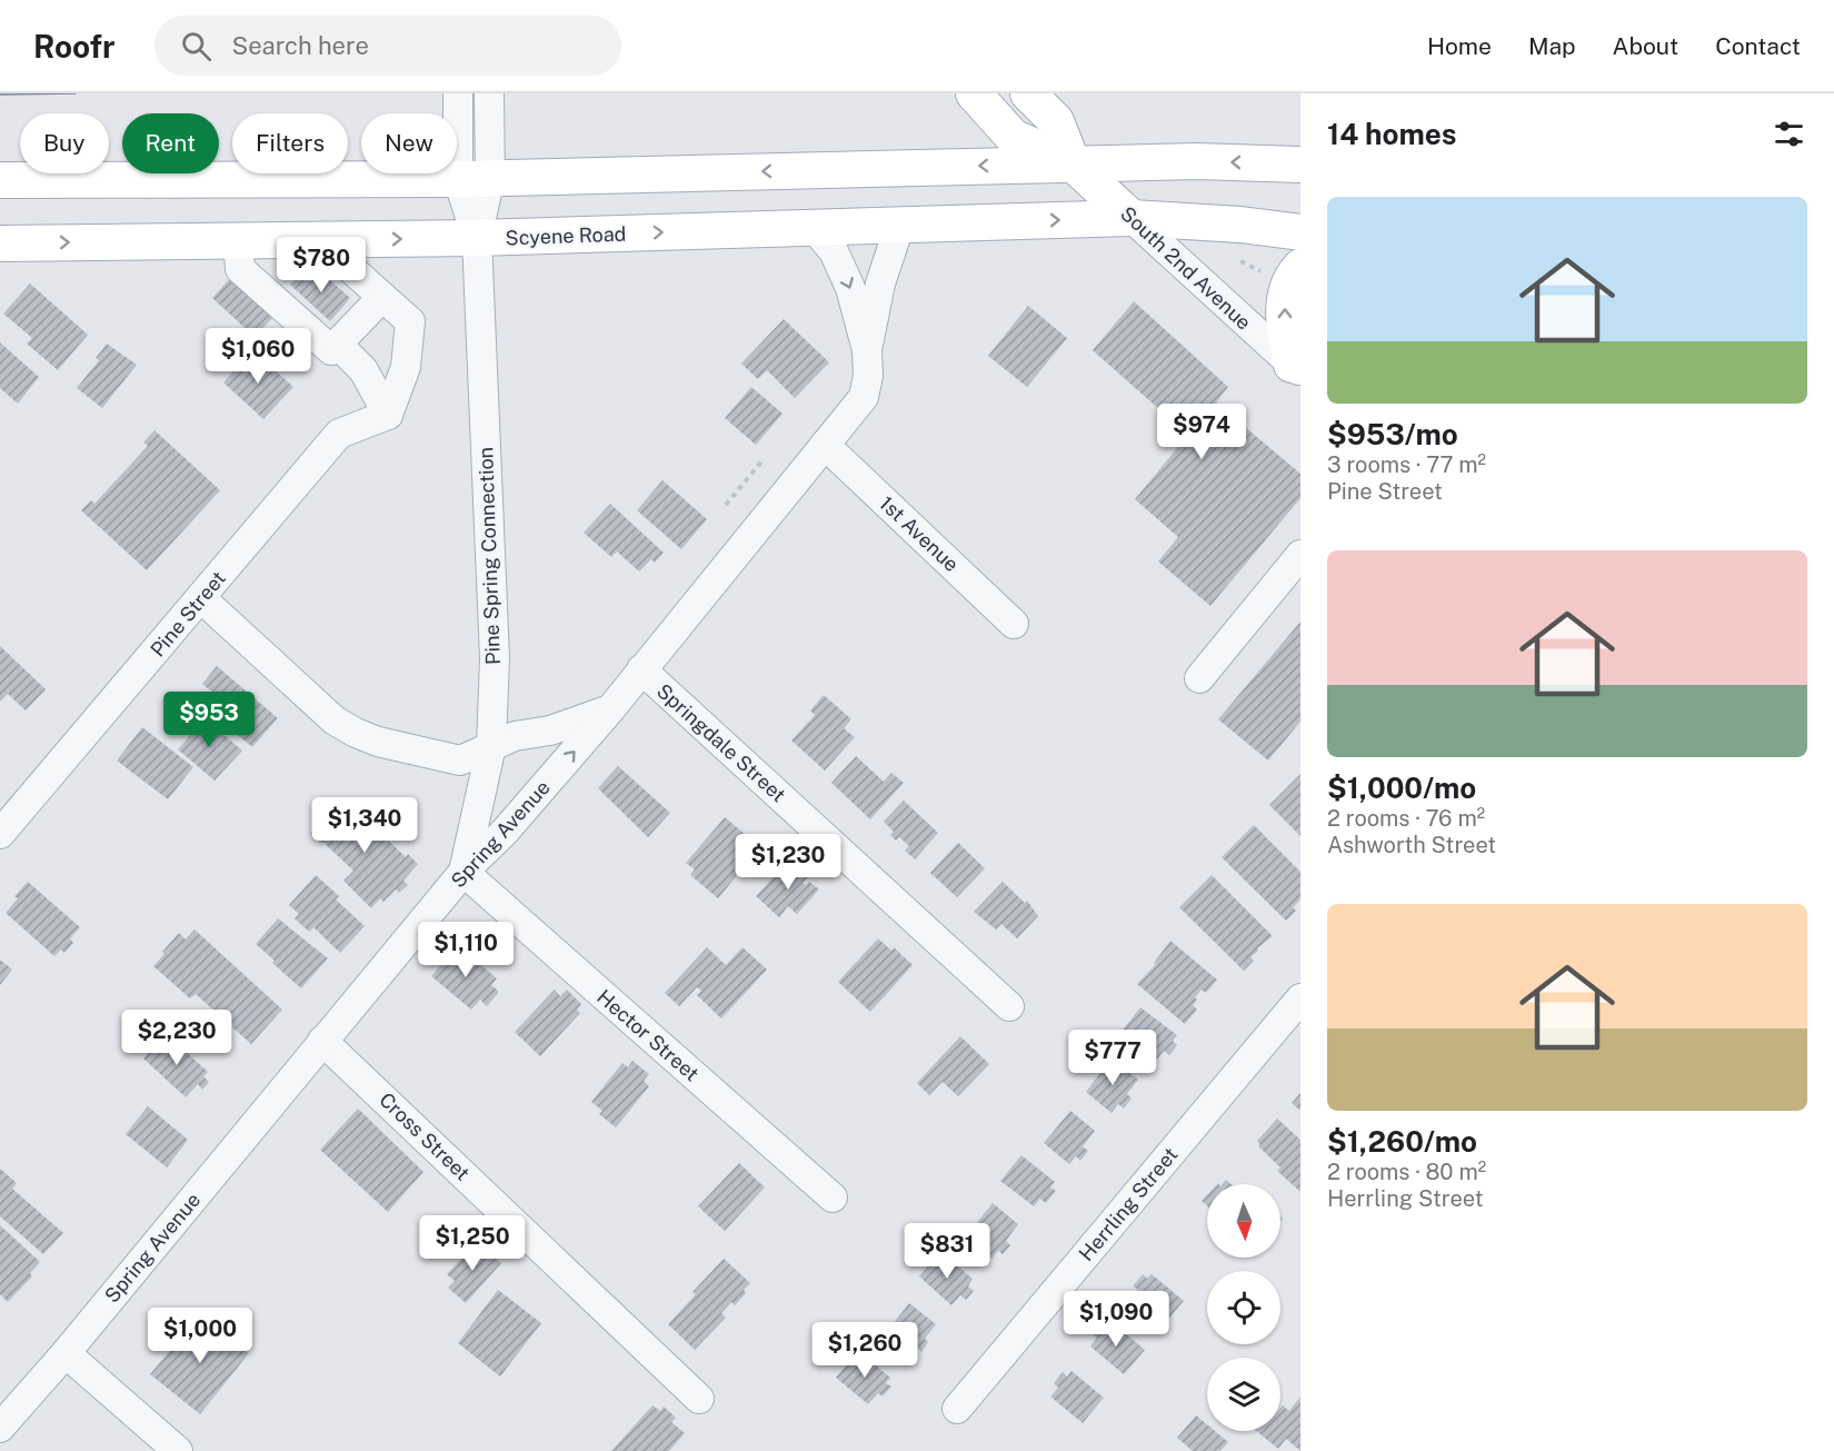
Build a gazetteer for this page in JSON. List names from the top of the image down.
{
  "streets": {
    "main road": ["Scyene Road", "South 2nd Avenue"],
    "street": [
      "1st Avenue",
      "Pine Spring Connection",
      "Pine Street",
      "Springdale Street",
      "Spring Avenue",
      "Hector Street",
      "Cross Street",
      "Herrling Street"
    ]
  },
  "crossings": [
    ["Scyene Road", "South 2nd Avenue"],
    ["Scyene Road", "Pine Spring Connection"],
    ["Scyene Road", "Spring Avenue"],
    ["1st Avenue", "Spring Avenue"],
    ["Pine Spring Connection", "Spring Avenue"],
    ["Pine Spring Connection", "Hector Street"],
    ["Springdale Street", "Spring Avenue"],
    ["Spring Avenue", "Hector Street"],
    ["Spring Avenue", "Cross Street"]
  ],
  "north": "bottom",
  "page": {
    "header": "Roofr",
    "search": "Search here",
    "nav": [
      "Home",
      "Map",
      "About",
      "Contact"
    ],
    "heading": "14 homes",
    "chip": [
      "Buy",
      "Rent",
      "Filters",
      "New"
    ],
    "list": [
      {
        "name": "$953/mo",
        "note": "3 rooms · 77 m² · Pine Street"
      },
      {
        "name": "$1,000/mo",
        "note": "2 rooms · 76 m² · Ashworth Street"
      },
      {
        "name": "$1,260/mo",
        "note": "2 rooms · 80 m² · Herrling Street"
      }
    ],
    "price": [
      "$780",
      "$1,060",
      "$974",
      "$953",
      "$1,340",
      "$1,230",
      "$1,110",
      "$2,230",
      "$777",
      "$1,250",
      "$831",
      "$1,090",
      "$1,000",
      "$1,260"
    ]
  }
}
